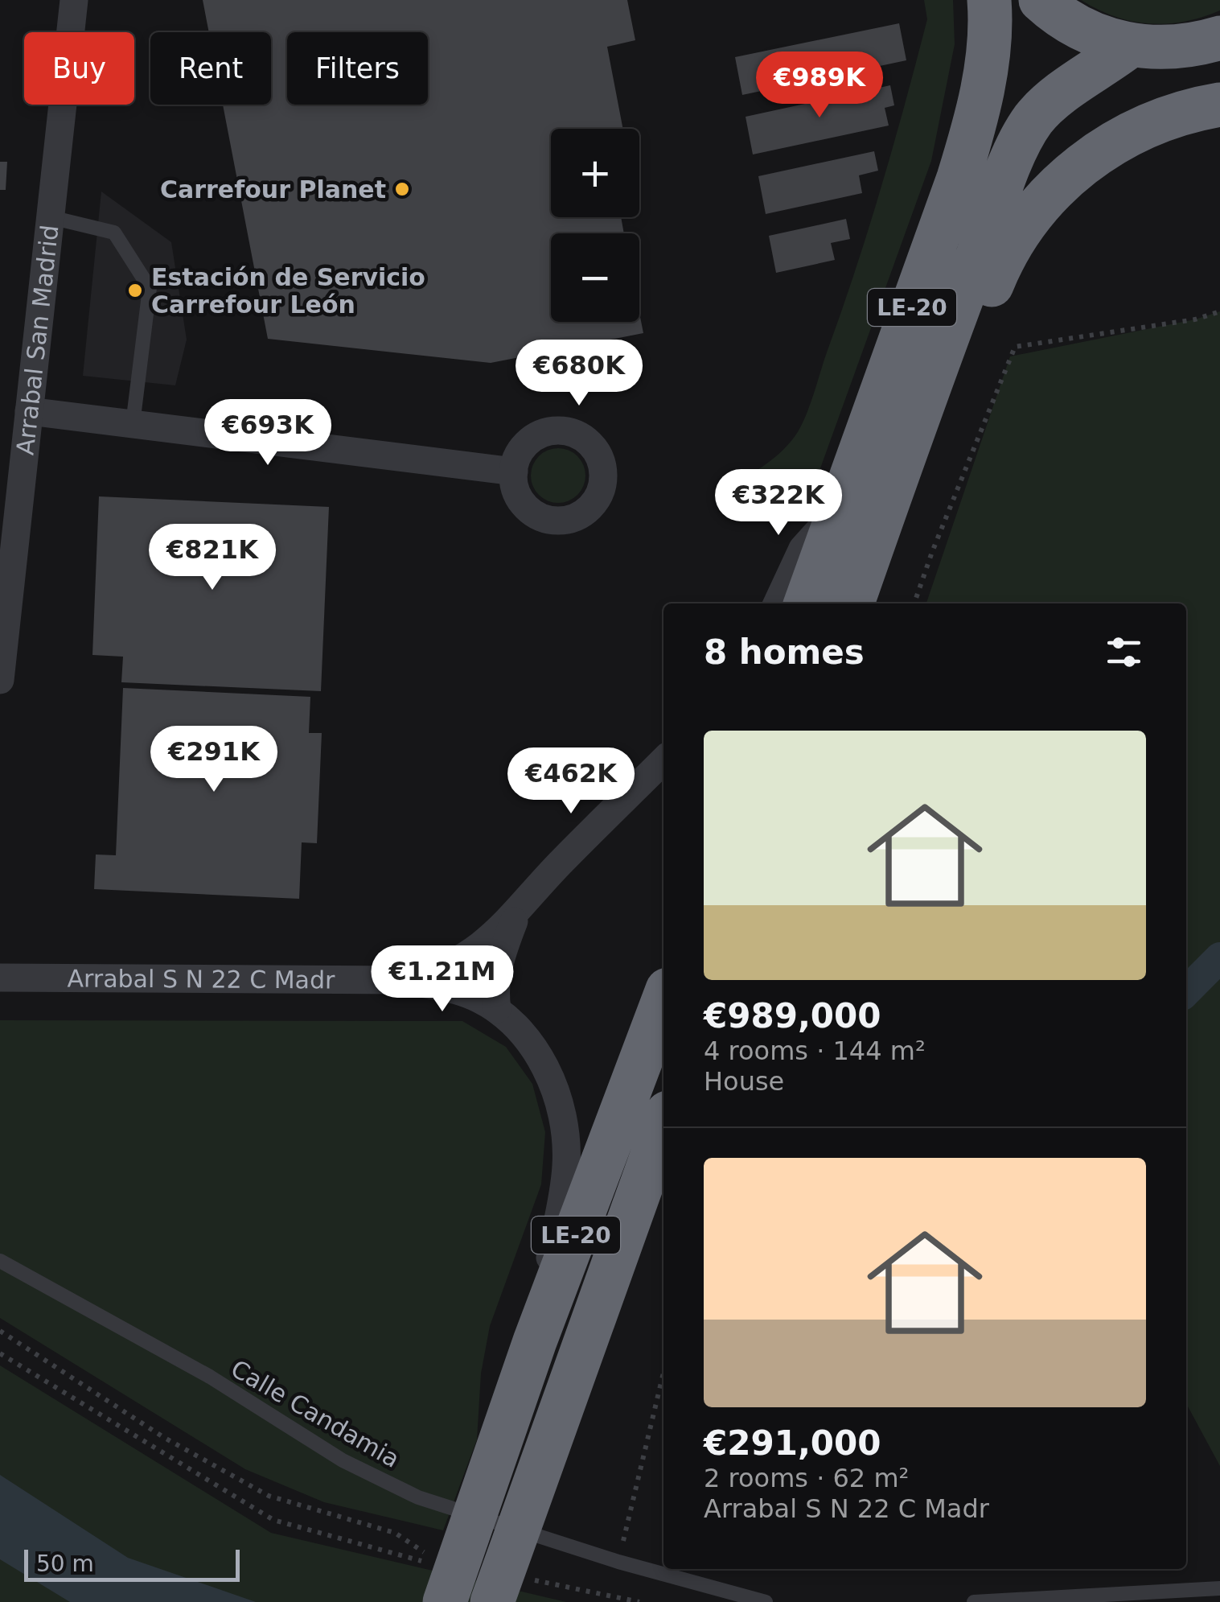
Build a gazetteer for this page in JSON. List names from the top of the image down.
{
  "streets": {
    "highway": ["LE-20"],
    "street": ["Arrabal San Madrid", "Arrabal S N 22 C Madr"],
    "lane": ["Calle Candamia"]
  },
  "crossings": [
    ["LE-20", "Arrabal S N 22 C Madr"]
  ],
  "places": ["Carrefour Planet", "Estación de Servicio Carrefour León"],
  "scale_bar": "50 m",
  "page": {
    "chip": ["Buy", "Rent", "Filters"],
    "price": [
      "€989K",
      "€680K",
      "€693K",
      "€322K",
      "€821K",
      "€291K",
      "€462K",
      "€1.21M"
    ],
    "map_buttons": ["+", "−"],
    "heading": "8 homes",
    "list": [
      {
        "name": "€989,000",
        "note": "4 rooms · 144 m² · House"
      },
      {
        "name": "€291,000",
        "note": "2 rooms · 62 m² · Arrabal S N 22 C Madr"
      }
    ],
    "scale": "50 m"
  }
}
